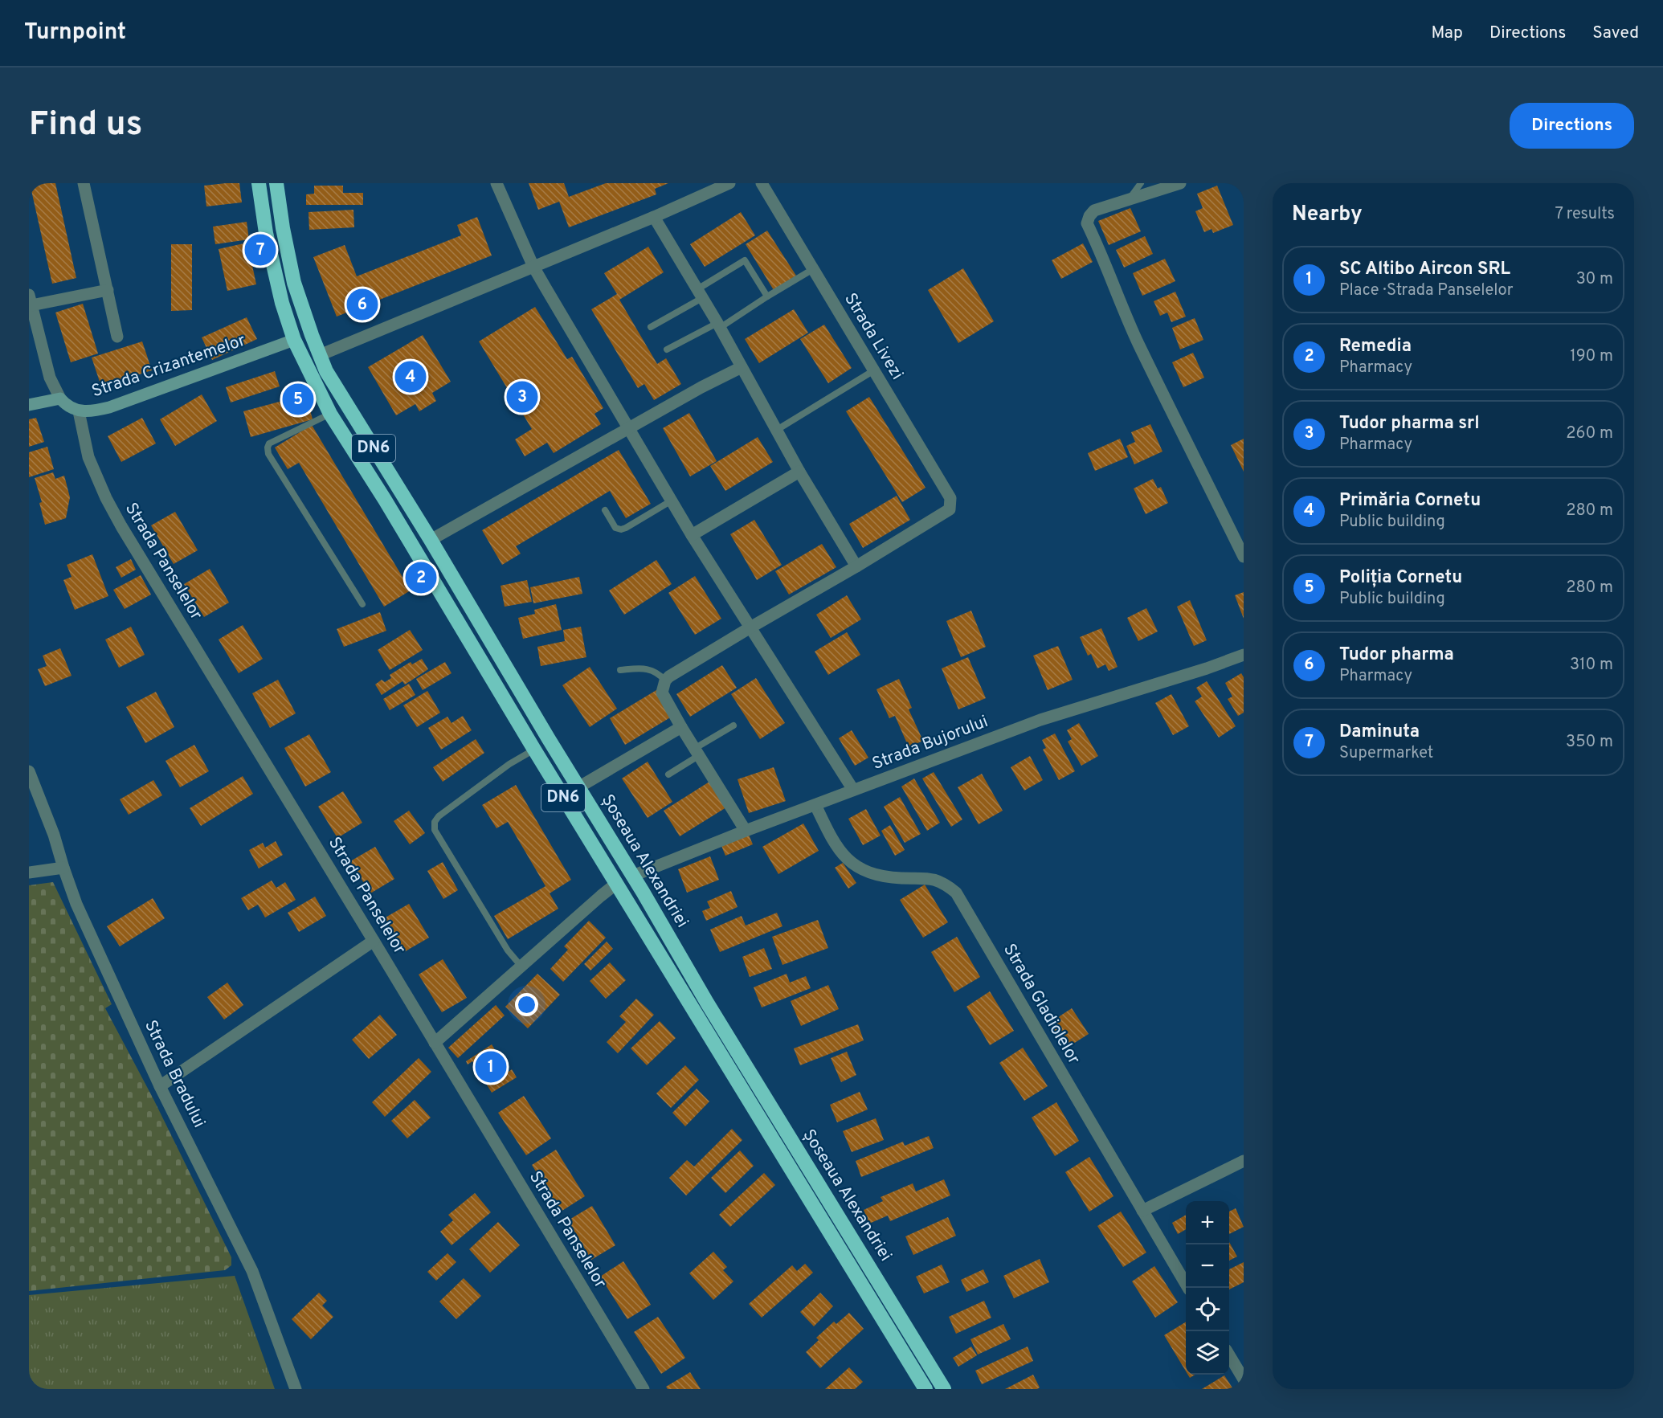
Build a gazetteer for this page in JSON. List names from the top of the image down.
{
  "streets": {
    "highway": ["DN6", "Șoseaua Alexandriei"],
    "street": [
      "Strada Livezi",
      "Strada Crizantemelor",
      "Strada Panselelor",
      "Strada Bujorului",
      "Strada Gladiolelor",
      "Strada Bradului"
    ]
  },
  "crossings": [
    ["Strada Crizantemelor", "Strada Panselelor"],
    ["Strada Crizantemelor", "Șoseaua Alexandriei"],
    ["Strada Bujorului", "Șoseaua Alexandriei"],
    ["Strada Bujorului", "Strada Gladiolelor"]
  ],
  "page": {
    "header": "Turnpoint",
    "nav": ["Map", "Directions", "Saved"],
    "buttons": "Directions",
    "title": "Find us",
    "heading": ["Nearby", "7 results"],
    "pins": [
      "7",
      "6",
      "4",
      "3",
      "5",
      "2",
      "1"
    ],
    "list": [
      {
        "mark": "1",
        "name": "SC Altibo Aircon SRL",
        "note": "Place · Strada Panselelor",
        "value": "30 m"
      },
      {
        "mark": "2",
        "name": "Remedia",
        "note": "Pharmacy",
        "value": "190 m"
      },
      {
        "mark": "3",
        "name": "Tudor pharma srl",
        "note": "Pharmacy",
        "value": "260 m"
      },
      {
        "mark": "4",
        "name": "Primăria Cornetu",
        "note": "Public building",
        "value": "280 m"
      },
      {
        "mark": "5",
        "name": "Poliția Cornetu",
        "note": "Public building",
        "value": "280 m"
      },
      {
        "mark": "6",
        "name": "Tudor pharma",
        "note": "Pharmacy",
        "value": "310 m"
      },
      {
        "mark": "7",
        "name": "Daminuta",
        "note": "Supermarket",
        "value": "350 m"
      }
    ],
    "map_buttons": ["+", "−"]
  }
}
